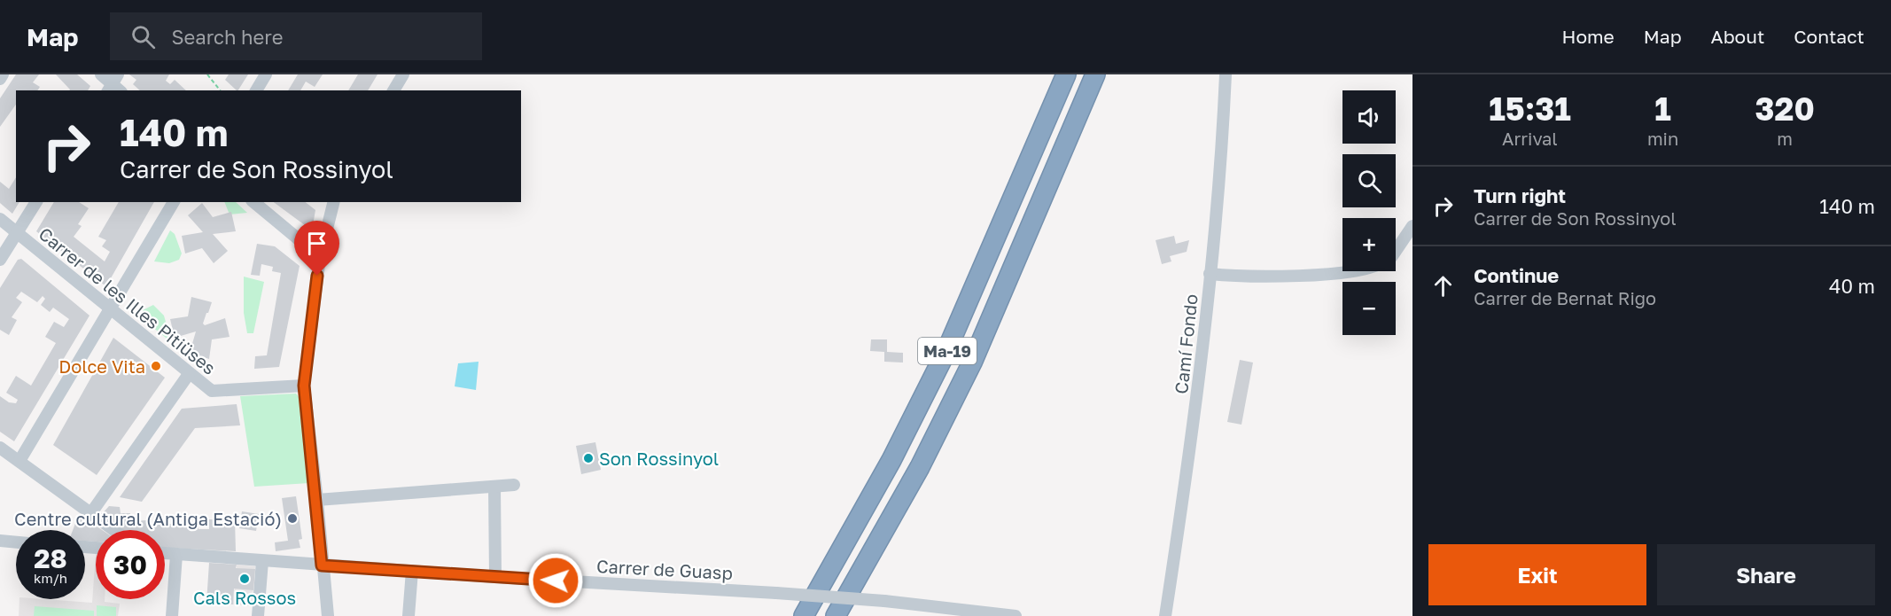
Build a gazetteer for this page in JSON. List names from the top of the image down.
{
  "streets": {
    "highway": ["Ma-19"],
    "street": ["Carrer de les Illes Pitiüses", "Camí Fondo", "Carrer de Guasp"]
  },
  "places": [
    "Dolce Vita",
    "Son Rossinyol",
    "Centre cultural (Antiga Estació)",
    "Cals Rossos"
  ],
  "page": {
    "header": "Map",
    "search": "Search here",
    "nav": [
      "Home",
      "Map",
      "About",
      "Contact"
    ],
    "eta": [
      "15:31",
      "Arrival",
      "1",
      "min",
      "320",
      "m"
    ],
    "map_buttons": ["+", "−"],
    "turn": ["140 m", "Carrer de Son Rossinyol"],
    "list": [
      {
        "name": "Turn right",
        "note": "Carrer de Son Rossinyol",
        "value": "140 m"
      },
      {
        "name": "Continue",
        "note": "Carrer de Bernat Rigo",
        "value": "40 m"
      }
    ],
    "speed": "28 km/h",
    "limit": "30",
    "buttons": ["Exit", "Share"]
  }
}
